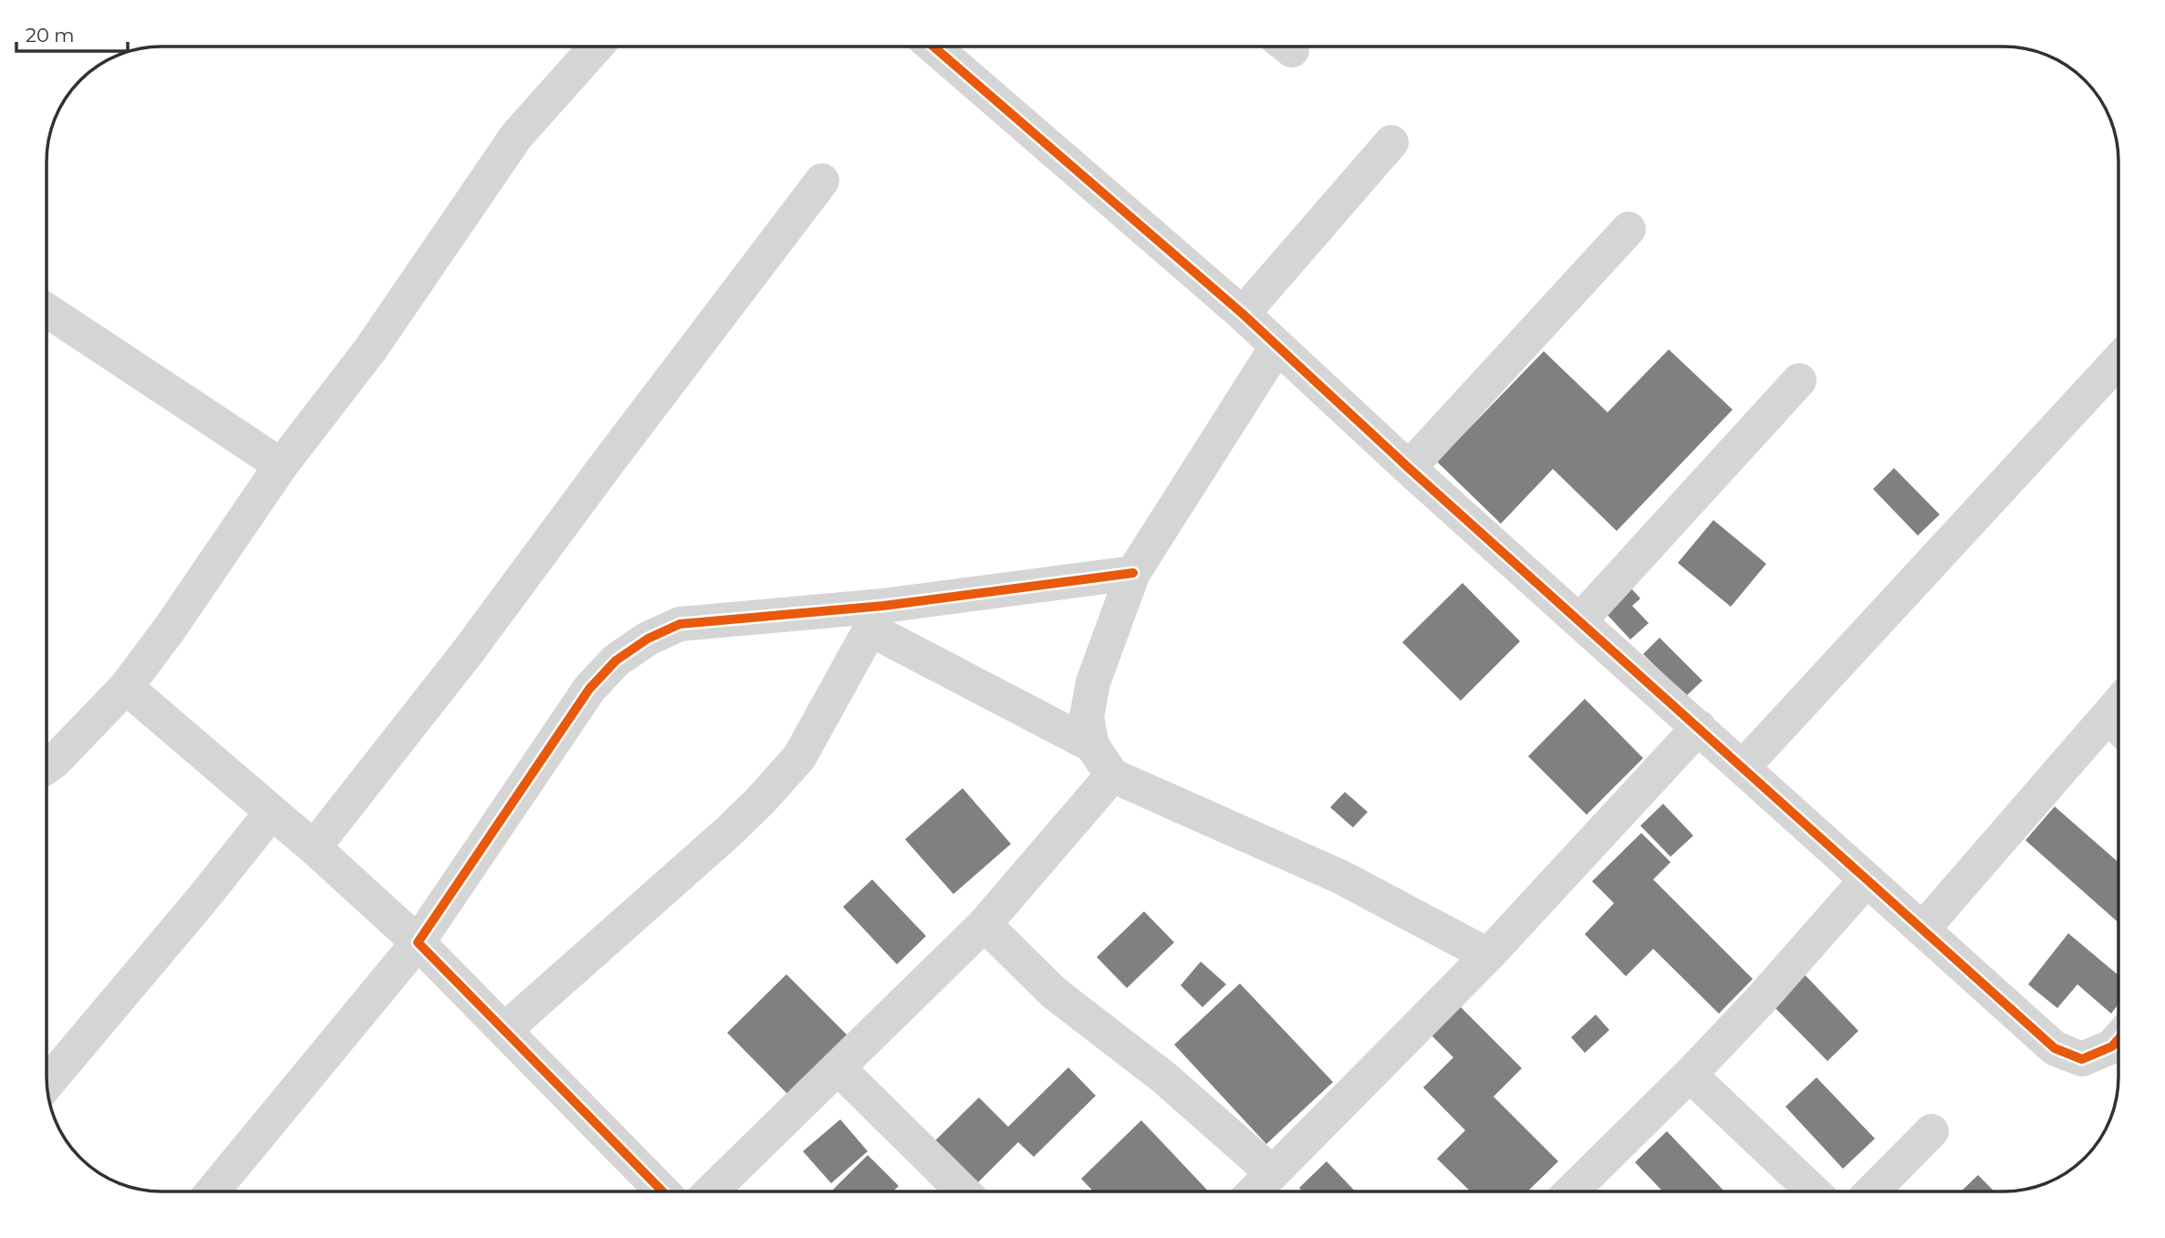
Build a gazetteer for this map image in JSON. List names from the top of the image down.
{
  "scale_bar": "20 m"
}
